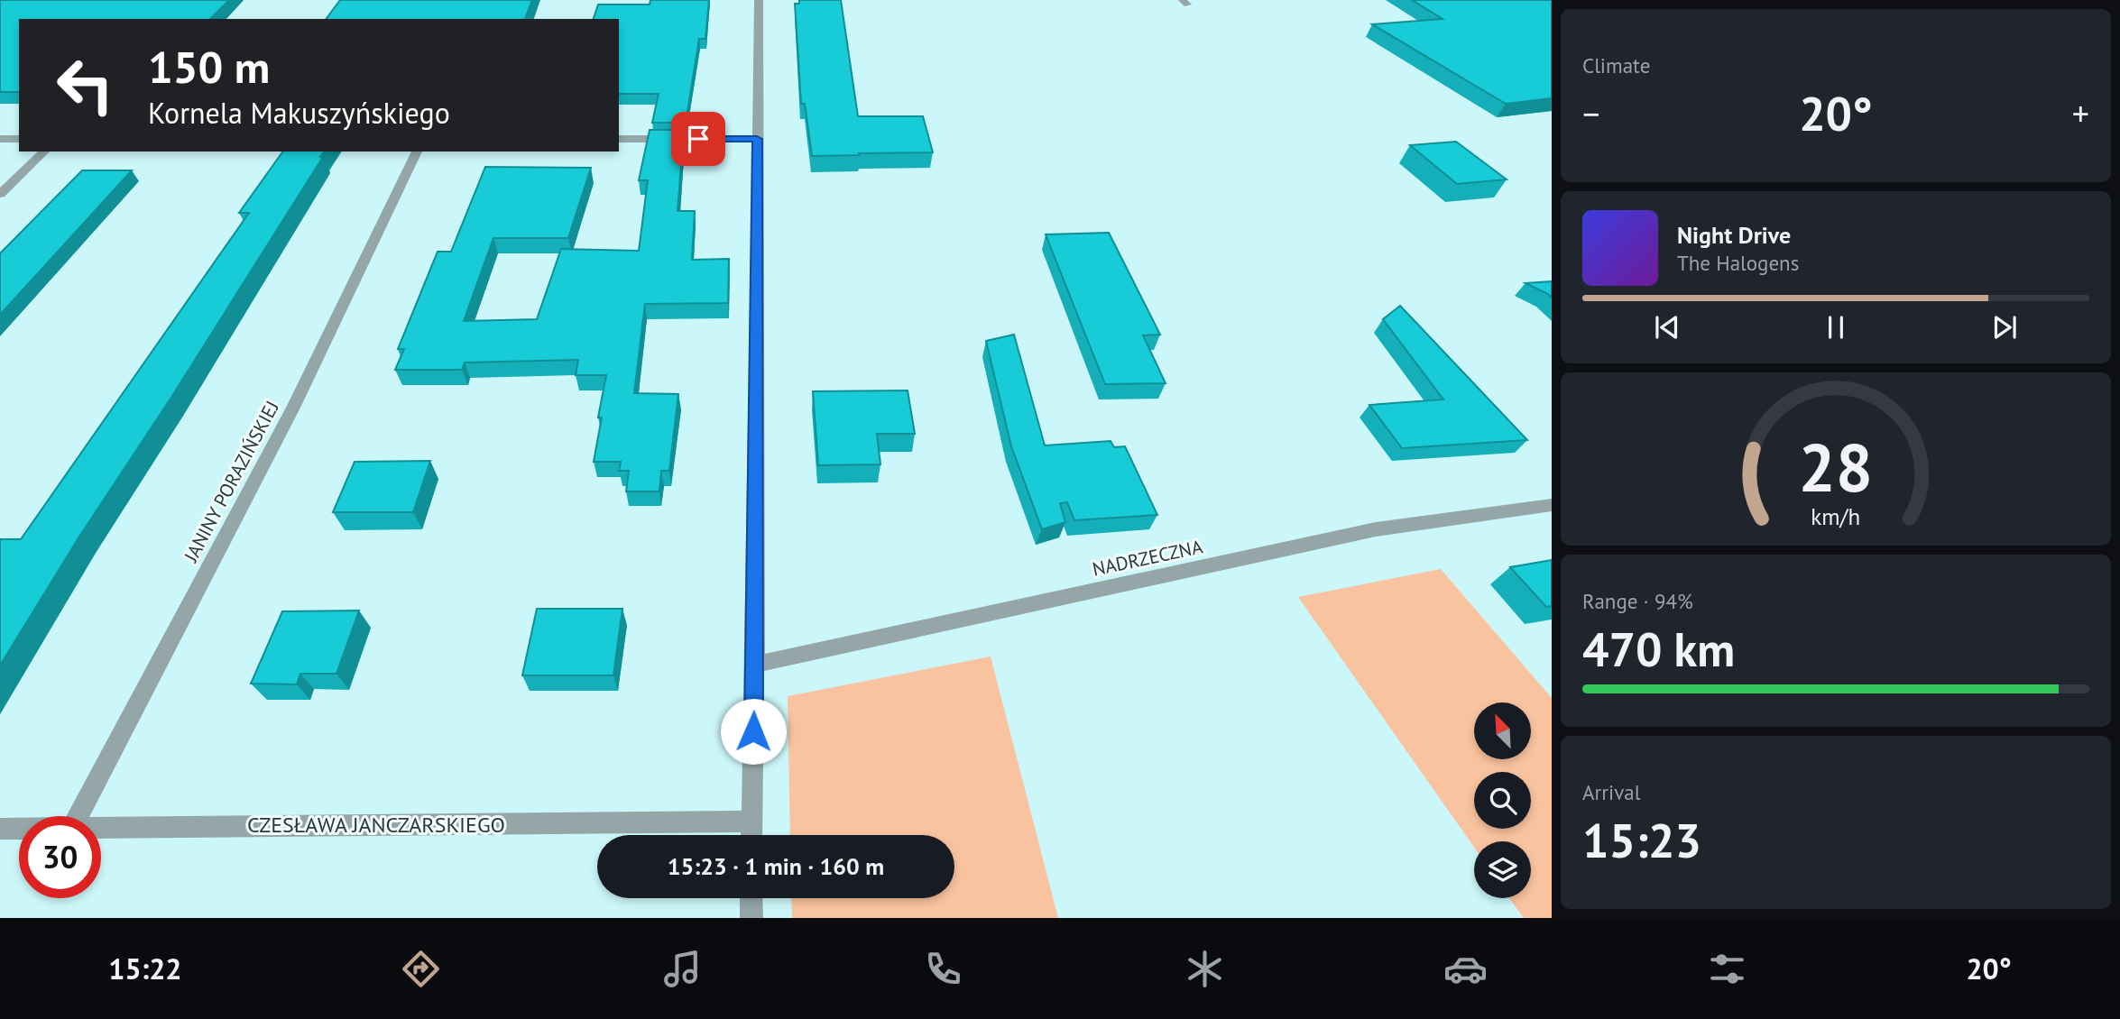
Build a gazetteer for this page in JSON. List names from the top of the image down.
{
  "streets": {
    "street": ["JANINY PORAZIŃSKIEJ", "NADRZECZNA", "CZESŁAWA JANCZARSKIEGO"]
  },
  "north": "top left",
  "page": {
    "tile": [
      "Climate",
      ["Range · 94%", "470 km"],
      ["Arrival", "15:23"]
    ],
    "turn": ["150 m", "Kornela Makuszyńskiego"],
    "heat": ["−", "20°", "+"],
    "song": ["Night Drive", "The Halogens"],
    "limit": "30",
    "trip": "15:23 · 1 min · 160 m",
    "tabs": ["15:22", "20°"],
    "gauge": ["28", "km/h"]
  }
}
